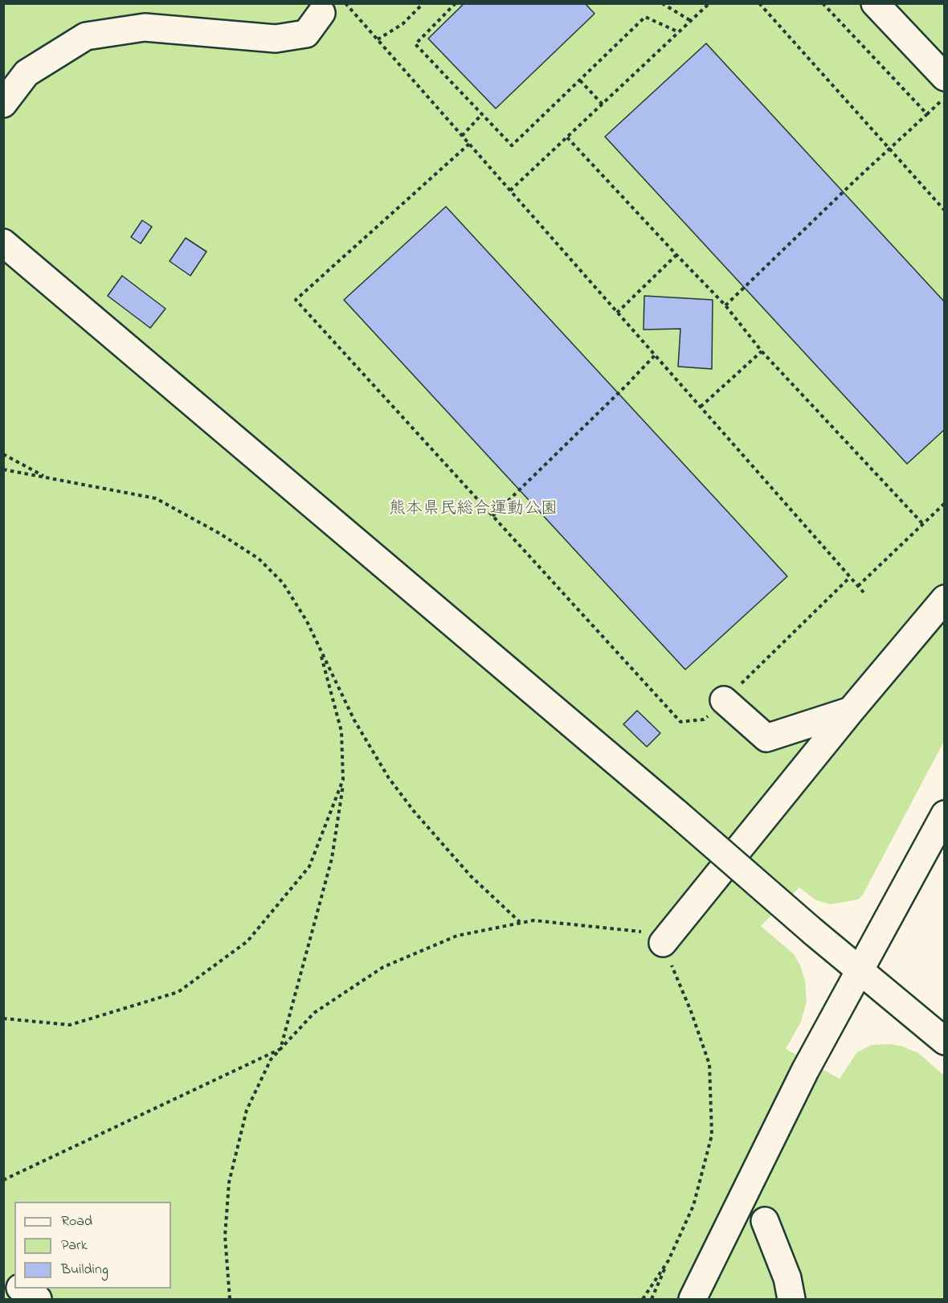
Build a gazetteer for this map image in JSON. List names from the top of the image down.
{
  "parks": ["熊本県民総合運動公園"],
  "legend": ["Road", "Park", "Building"]
}
